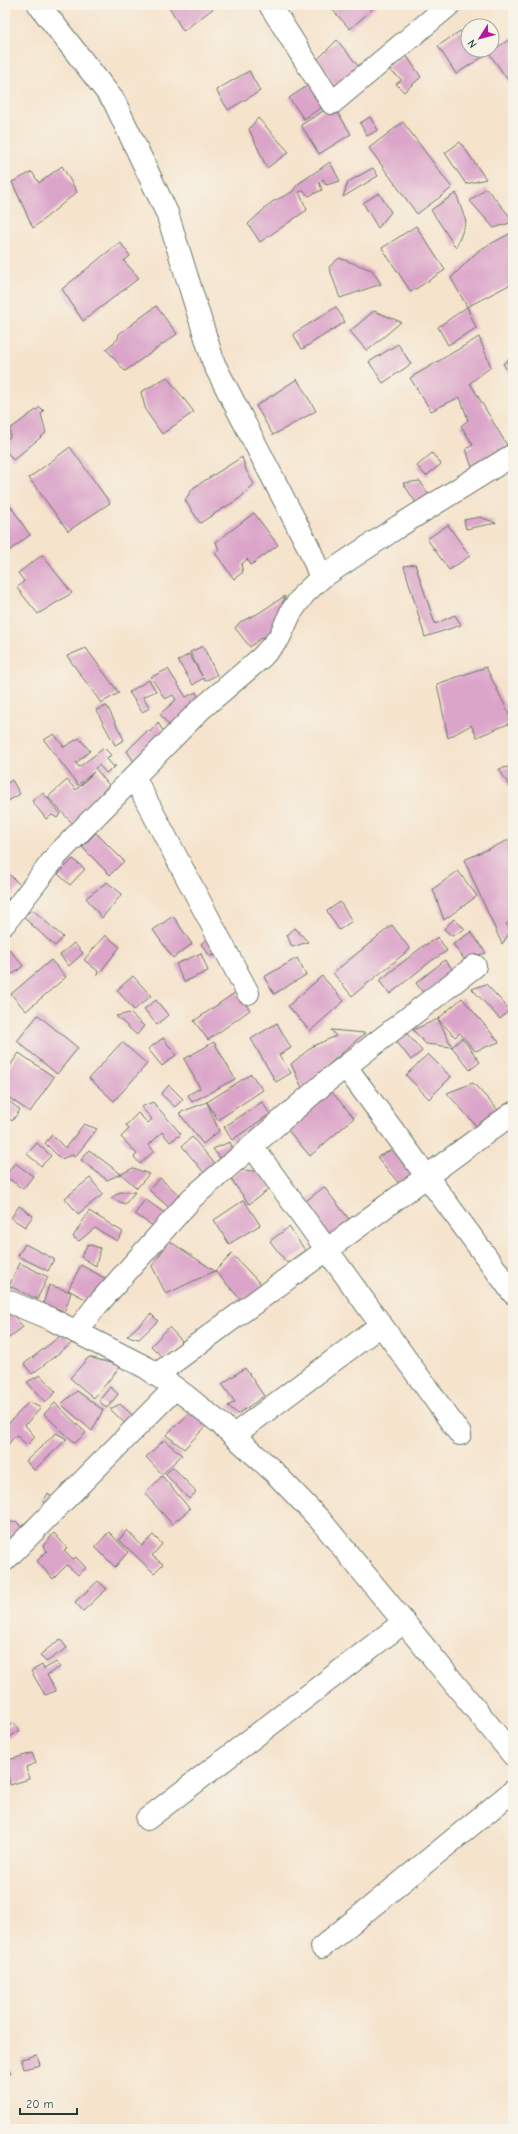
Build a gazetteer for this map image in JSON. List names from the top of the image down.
{
  "scale_bar": "20 m",
  "north": "bottom left"
}
